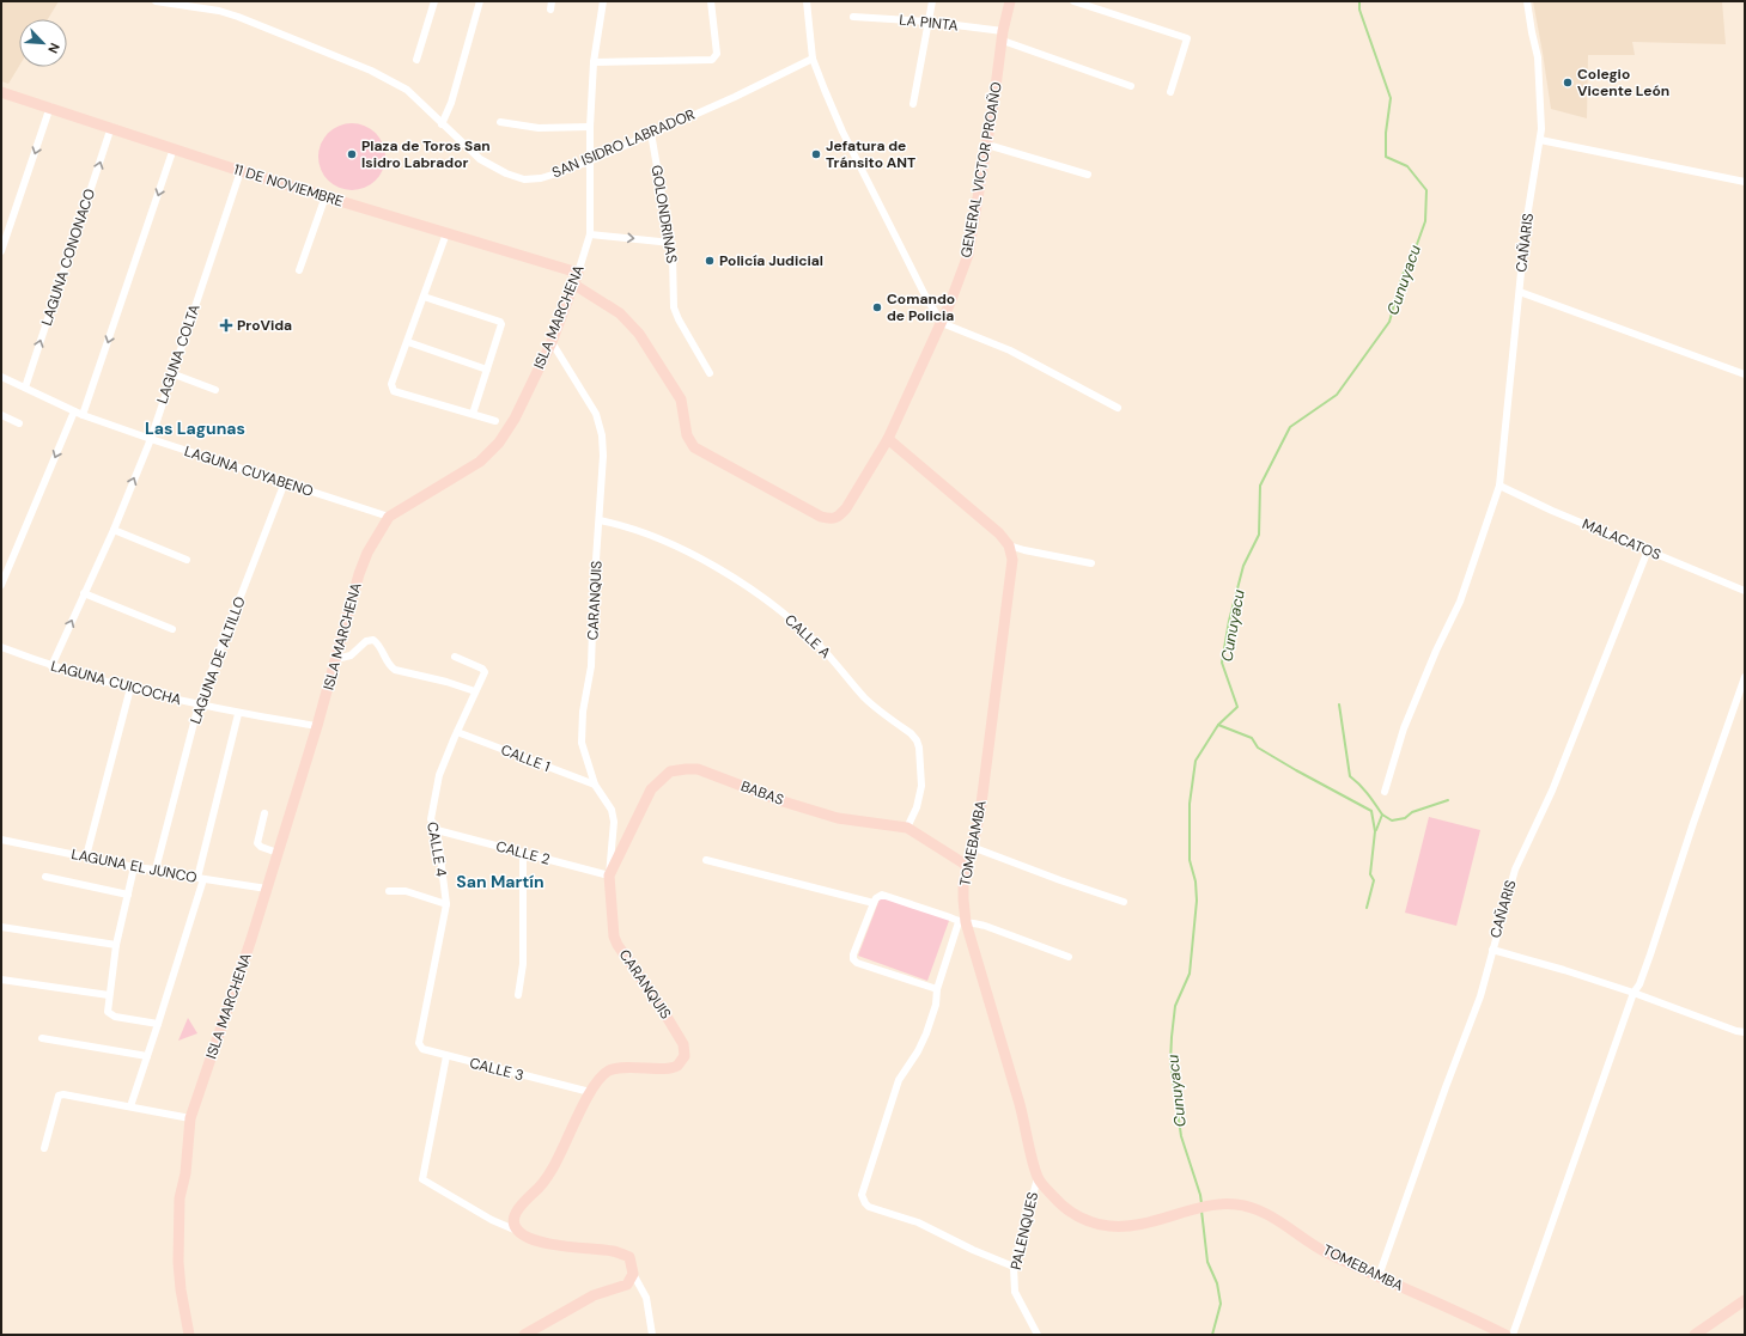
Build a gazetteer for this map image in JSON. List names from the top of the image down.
{
  "streets": {
    "street": [
      "LA PINTA",
      "SAN ISIDRO LABRADOR",
      "GENERAL VICTOR PROAÑO",
      "11 DE NOVIEMBRE",
      "GOLONDRINAS",
      "CAÑARIS",
      "LAGUNA CONONACO",
      "ISLA MARCHENA",
      "LAGUNA COLTA",
      "LAGUNA CUYABENO",
      "MALACATOS",
      "CARANQUIS",
      "CALLE A",
      "LAGUNA DE ALTILLO",
      "LAGUNA CUICOCHA",
      "CALLE 1",
      "BABAS",
      "TOMEBAMBA",
      "CALLE 4",
      "CALLE 2",
      "LAGUNA EL JUNCO",
      "CALLE 3",
      "PALENQUES"
    ]
  },
  "crossings": [
    ["LA PINTA", "GENERAL VICTOR PROAÑO"],
    ["SAN ISIDRO LABRADOR", "GOLONDRINAS"],
    ["SAN ISIDRO LABRADOR", "ISLA MARCHENA"],
    ["GENERAL VICTOR PROAÑO", "ISLA MARCHENA"],
    ["11 DE NOVIEMBRE", "LAGUNA CONONACO"],
    ["11 DE NOVIEMBRE", "ISLA MARCHENA"],
    ["11 DE NOVIEMBRE", "LAGUNA COLTA"],
    ["CAÑARIS", "MALACATOS"],
    ["CAÑARIS", "TOMEBAMBA"],
    ["LAGUNA CONONACO", "LAGUNA CUYABENO"],
    ["ISLA MARCHENA", "LAGUNA CUYABENO"],
    ["ISLA MARCHENA", "CARANQUIS"],
    ["ISLA MARCHENA", "LAGUNA CUICOCHA"],
    ["ISLA MARCHENA", "LAGUNA EL JUNCO"],
    ["LAGUNA COLTA", "LAGUNA CUYABENO"],
    ["LAGUNA COLTA", "LAGUNA CUICOCHA"],
    ["LAGUNA CUYABENO", "LAGUNA DE ALTILLO"],
    ["CARANQUIS", "CALLE A"],
    ["CARANQUIS", "CALLE 1"],
    ["CARANQUIS", "BABAS"],
    ["CARANQUIS", "CALLE 2"],
    ["CARANQUIS", "CALLE 3"],
    ["CALLE A", "BABAS"],
    ["LAGUNA DE ALTILLO", "LAGUNA CUICOCHA"],
    ["LAGUNA DE ALTILLO", "LAGUNA EL JUNCO"],
    ["CALLE 1", "CALLE 4"],
    ["BABAS", "TOMEBAMBA"],
    ["BABAS", "CALLE 2"],
    ["TOMEBAMBA", "PALENQUES"],
    ["CALLE 4", "CALLE 2"],
    ["CALLE 4", "CALLE 3"]
  ],
  "districts": ["Las Lagunas", "San Martín"],
  "water": ["Cunuyacu"],
  "places": {
    "other": [
      "Colegio Vicente León",
      "Plaza de Toros San Isidro Labrador",
      "Jefatura de Tránsito ANT",
      "Policía Judicial",
      "Comando de Policia"
    ],
    "health": ["ProVida"]
  },
  "north": "bottom right"
}
